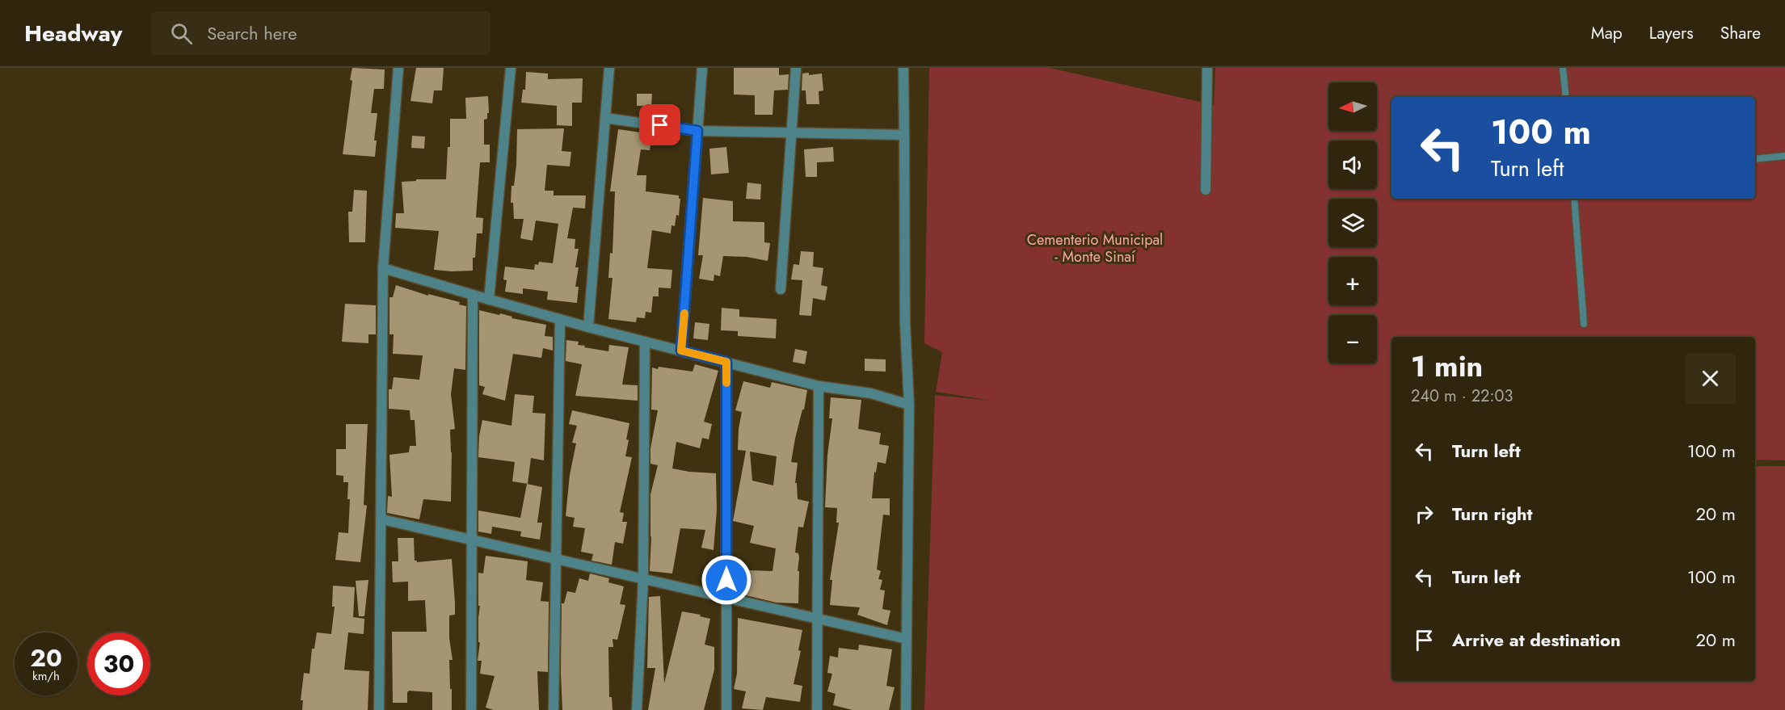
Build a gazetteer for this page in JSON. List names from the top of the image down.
{
  "parks": ["Cementerio Municipal - Monte Sinaí"],
  "north": "left",
  "page": {
    "header": "Headway",
    "search": "Search here",
    "nav": ["Map", "Layers", "Share"],
    "map_buttons": ["+", "−"],
    "turn": ["100 m", "Turn left"],
    "heading": ["1 min", "240 m · 22:03"],
    "list": [
      {
        "name": "Turn left",
        "value": "100 m"
      },
      {
        "name": "Turn right",
        "value": "20 m"
      },
      {
        "name": "Turn left",
        "value": "100 m"
      },
      {
        "name": "Arrive at destination",
        "value": "20 m"
      }
    ],
    "speed": "20 km/h",
    "limit": "30"
  }
}
